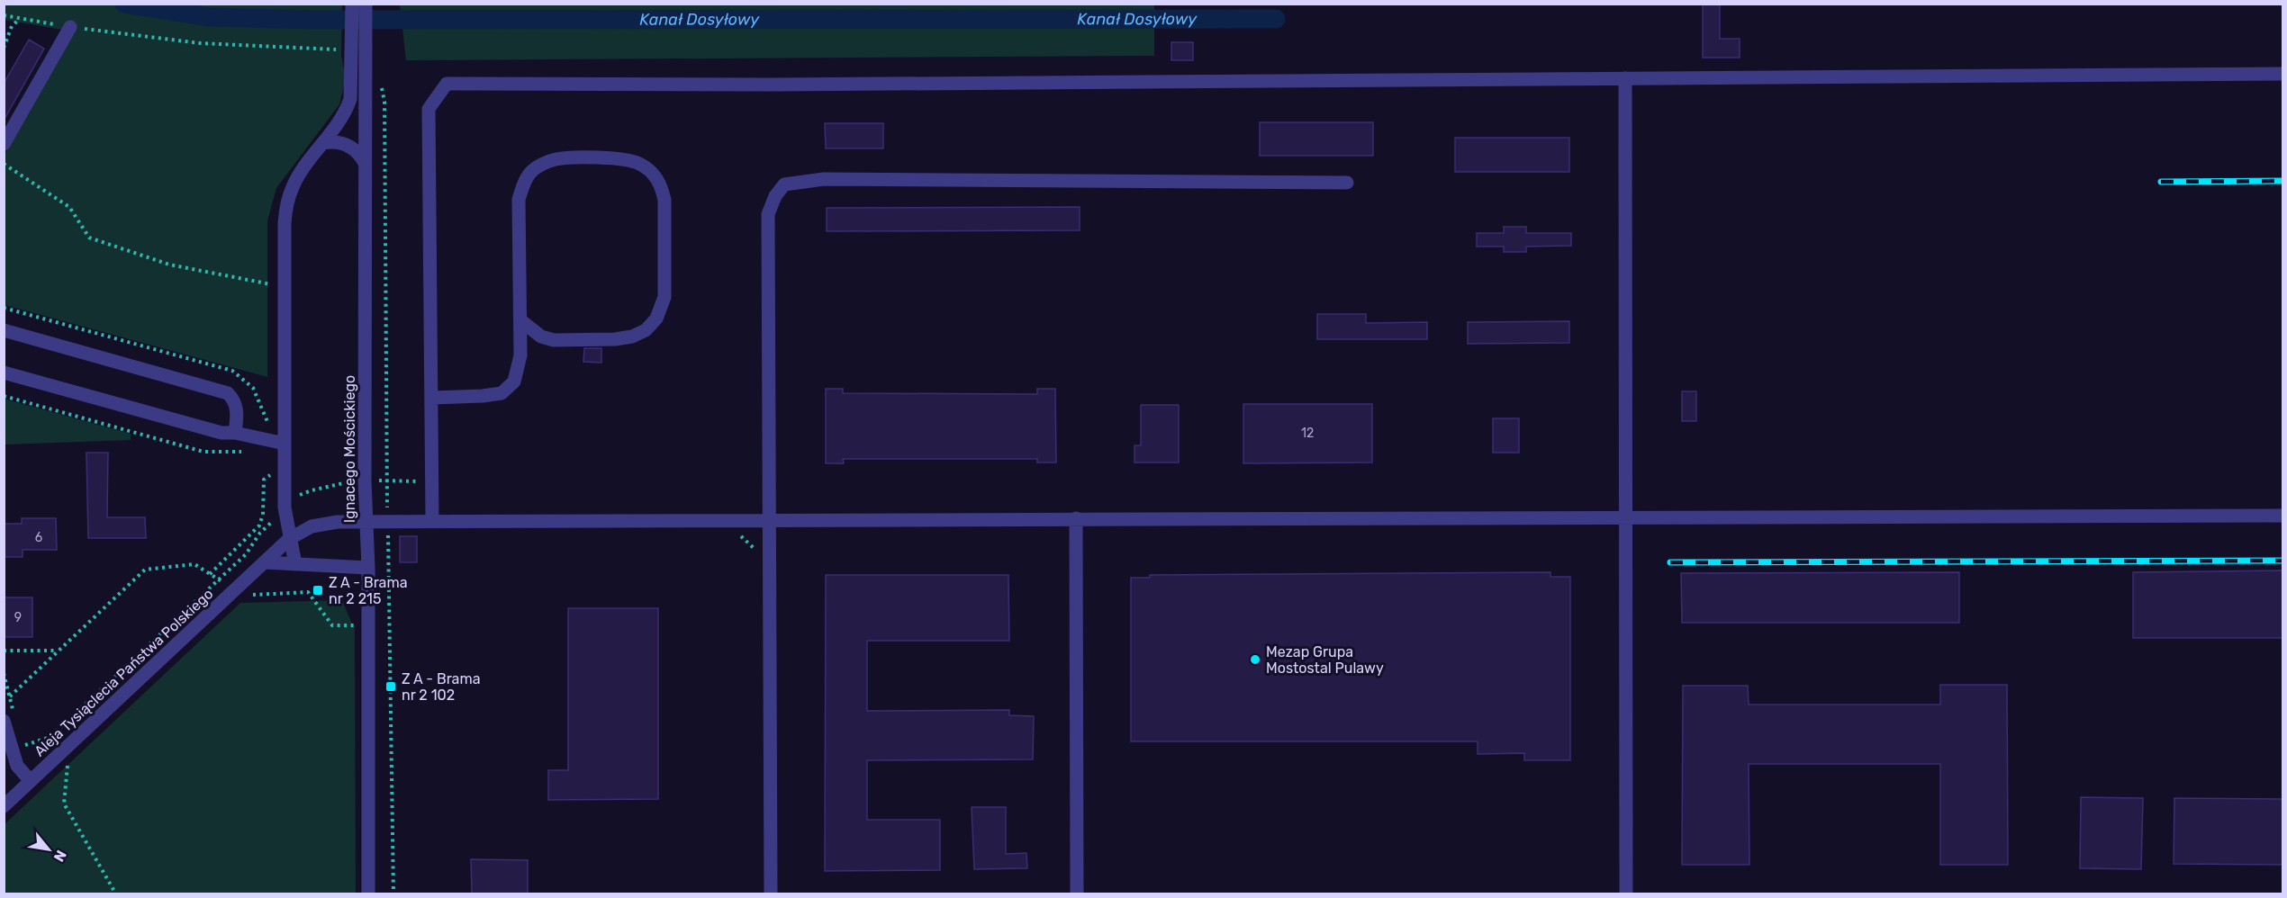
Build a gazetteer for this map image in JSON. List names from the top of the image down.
{
  "streets": {
    "street": ["Ignacego Mościckiego", "Aleja Tysiąclecia Państwa Polskiego"]
  },
  "crossings": [
    ["Ignacego Mościckiego", "Aleja Tysiąclecia Państwa Polskiego"]
  ],
  "water": ["Kanał Dosyłowy"],
  "places": {
    "transit": ["Z A - Brama nr 2 215", "Z A - Brama nr 2 102"],
    "other": ["Mezap Grupa Mostostal Pulawy"]
  },
  "house_numbers": ["12", "6", "9"],
  "north": "bottom right"
}
